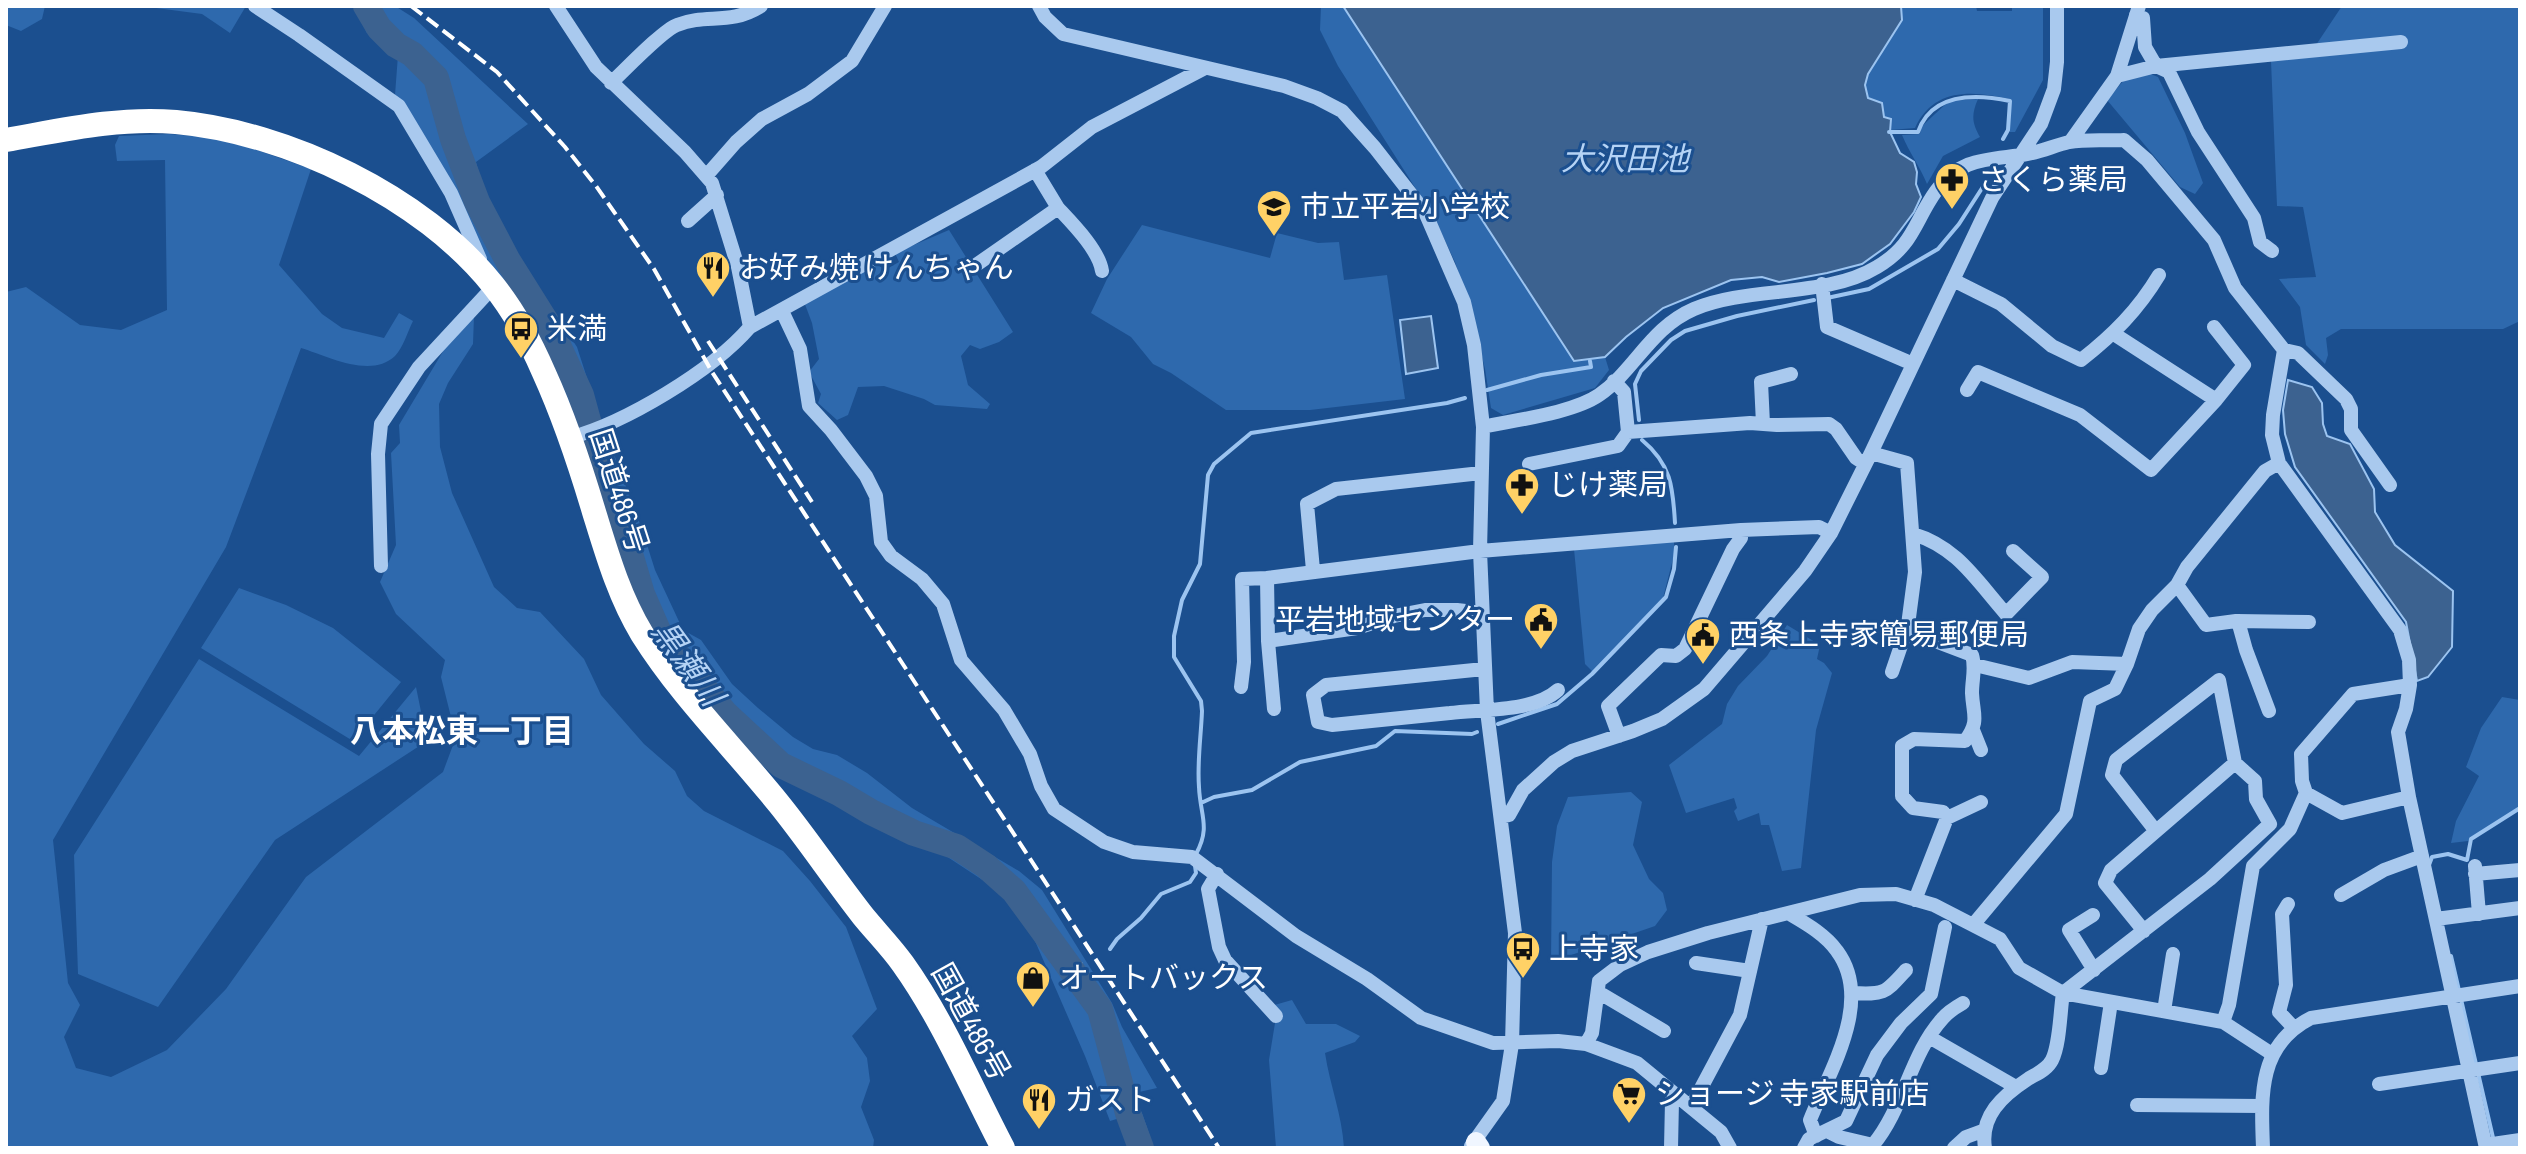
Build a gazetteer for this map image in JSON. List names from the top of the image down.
{
  "streets": {
    "highway": ["国道486号"]
  },
  "districts": ["八本松東一丁目"],
  "water": ["大沢田池", "黒瀬川"],
  "places": {
    "pharmacy": ["さくら薬局", "じけ薬局"],
    "school or university": ["市立平岩小学校"],
    "restaurant": ["お好み焼 けんちゃん", "ガスト"],
    "bus stop": ["米満", "上寺家"],
    "public building": ["平岩地域センター", "西条上寺家簡易郵便局"],
    "shop": ["オートバックス"],
    "supermarket": ["ショージ 寺家駅前店"]
  }
}
